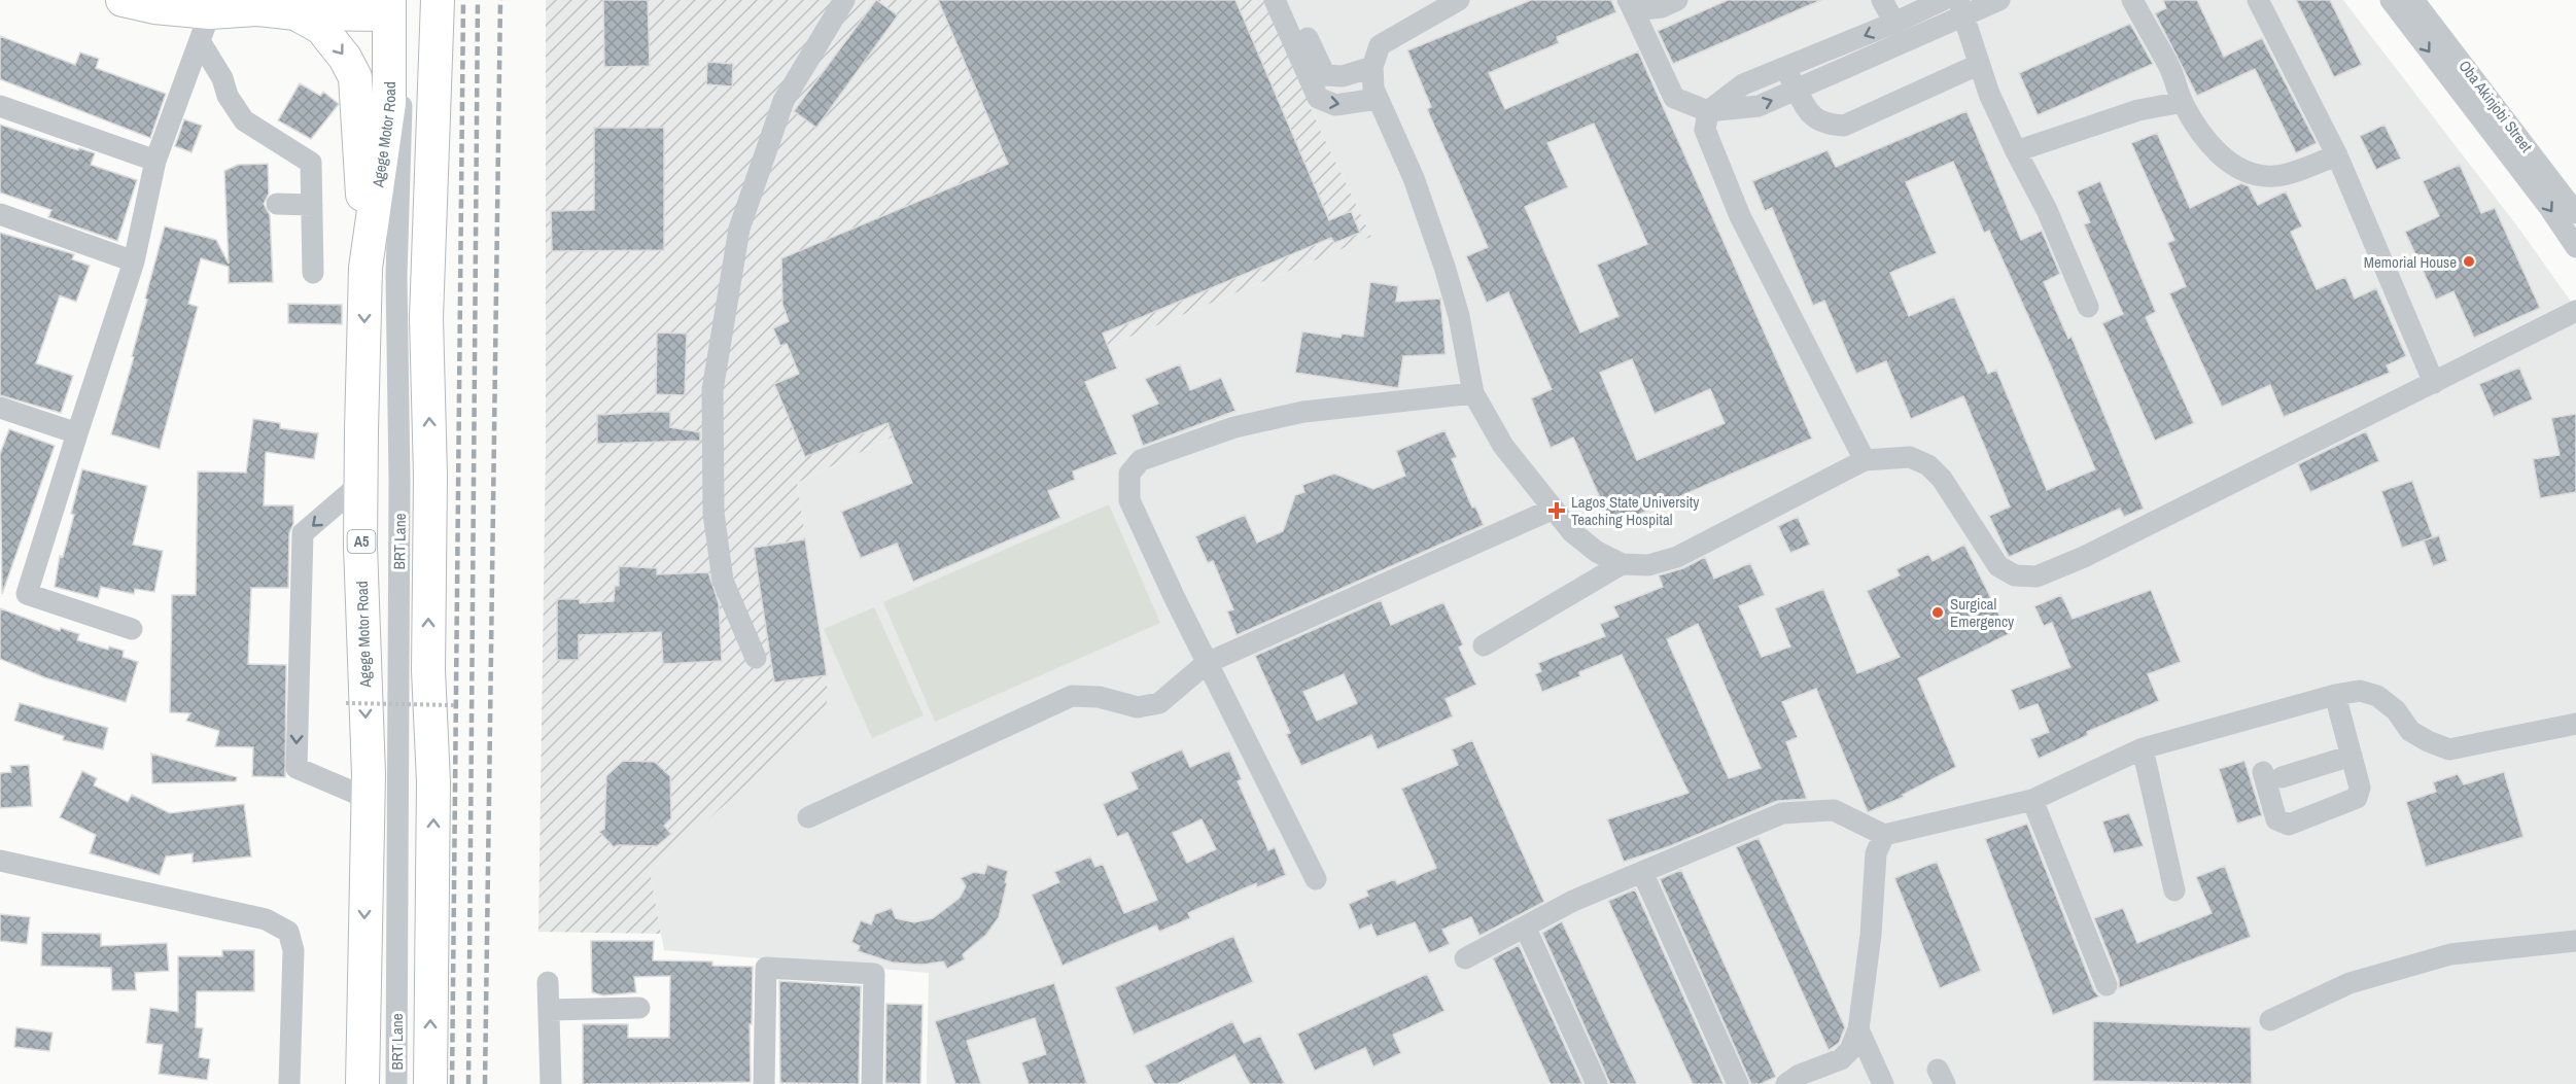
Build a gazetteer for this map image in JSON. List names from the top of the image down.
{
  "streets": {
    "highway": ["Agege Motor Road", "A5"],
    "street": ["Oba Akinjobi Street", "BRT Lane"]
  },
  "crossings": [
    ["Agege Motor Road", "BRT Lane"]
  ],
  "places": {
    "other": ["Memorial House", "Surgical Emergency"],
    "health": ["Lagos State University Teaching Hospital"]
  }
}
